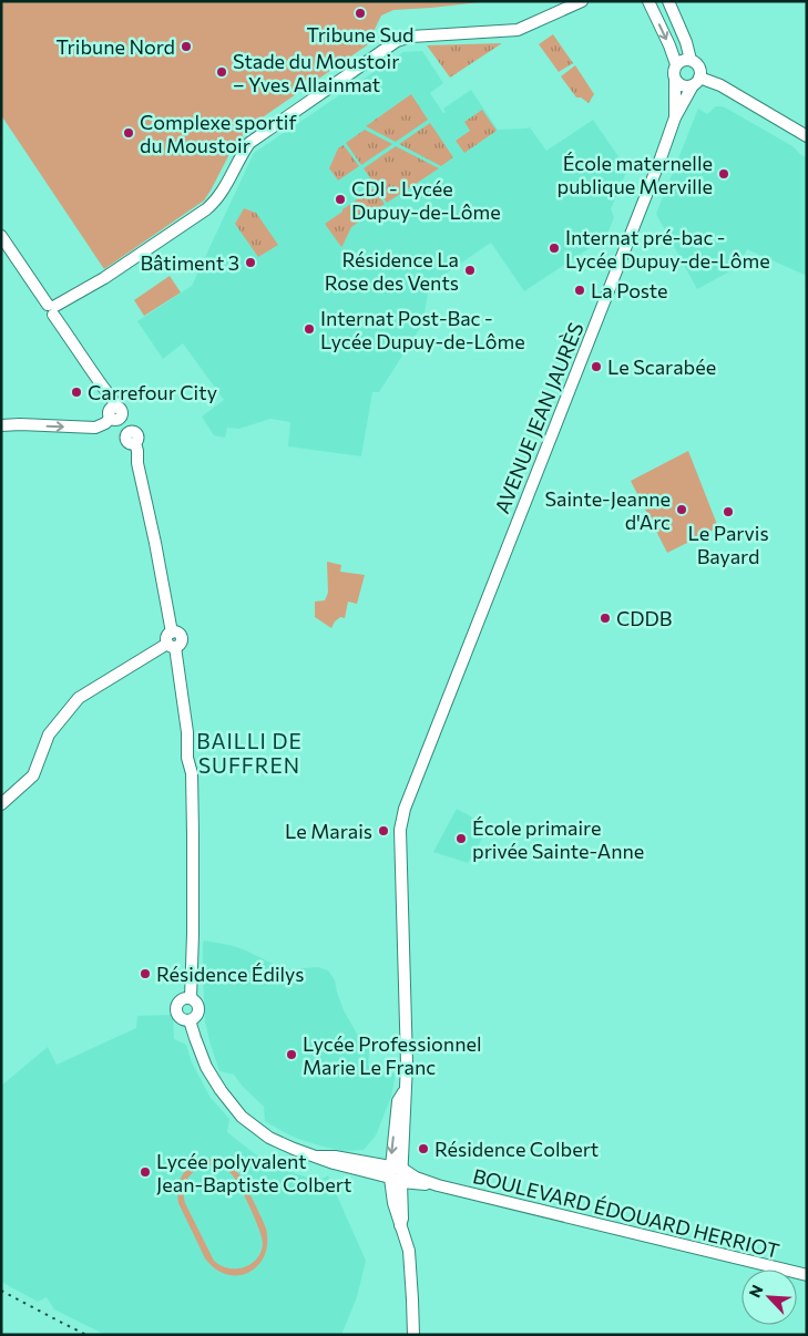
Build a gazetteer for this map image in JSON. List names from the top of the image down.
{
  "streets": {
    "main road": ["AVENUE JEAN JAURÈS", "BOULEVARD ÉDOUARD HERRIOT"]
  },
  "crossings": [
    ["AVENUE JEAN JAURÈS", "BOULEVARD ÉDOUARD HERRIOT"]
  ],
  "districts": ["BAILLI DE SUFFREN"],
  "places": [
    "Tribune Sud",
    "Tribune Nord",
    "Stade du Moustoir – Yves Allainmat",
    "Complexe sportif du Moustoir",
    "École maternelle publique Merville",
    "CDI - Lycée Dupuy-de-Lôme",
    "Internat pré-bac - Lycée Dupuy-de-Lôme",
    "Bâtiment 3",
    "Résidence La Rose des Vents",
    "La Poste",
    "Internat Post-Bac - Lycée Dupuy-de-Lôme",
    "Le Scarabée",
    "Carrefour City",
    "Sainte-Jeanne d'Arc",
    "Le Parvis Bayard",
    "CDDB",
    "Le Marais",
    "École primaire privée Sainte-Anne",
    "Résidence Édilys",
    "Lycée Professionnel Marie Le Franc",
    "Résidence Colbert",
    "Lycée polyvalent Jean-Baptiste Colbert"
  ],
  "north": "top left"
}
